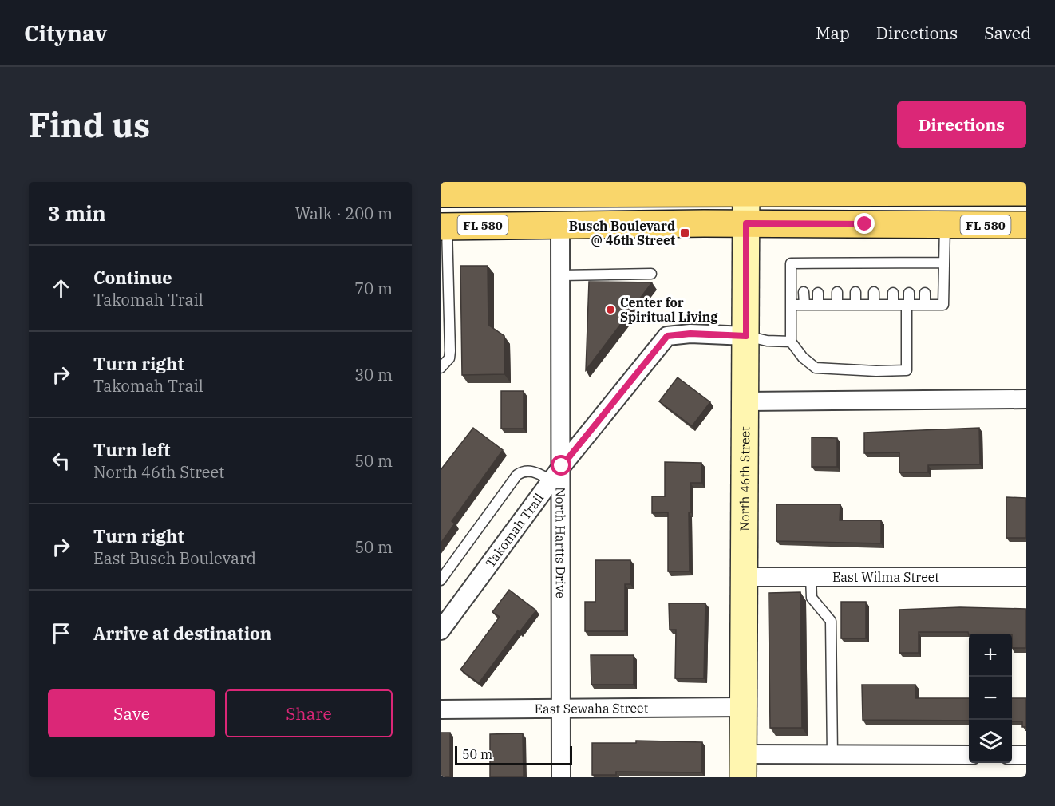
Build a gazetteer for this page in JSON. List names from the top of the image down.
{
  "streets": {
    "main road": ["FL 580"],
    "street": [
      "North 46th Street",
      "Takomah Trail",
      "North Hartts Drive",
      "East Wilma Street",
      "East Sewaha Street"
    ]
  },
  "crossings": [
    ["FL 580", "North 46th Street"],
    ["FL 580", "North Hartts Drive"],
    ["North 46th Street", "Takomah Trail"],
    ["North 46th Street", "East Wilma Street"],
    ["North 46th Street", "East Sewaha Street"],
    ["Takomah Trail", "North Hartts Drive"],
    ["North Hartts Drive", "East Sewaha Street"]
  ],
  "places": {
    "transit": ["Busch Boulevard @ 46th Street"],
    "other": ["Center for Spiritual Living"]
  },
  "scale_bar": "50 m",
  "page": {
    "header": "Citynav",
    "nav": ["Map", "Directions", "Saved"],
    "buttons": [
      "Directions",
      ["Save", "Share"]
    ],
    "title": "Find us",
    "heading": ["3 min", "Walk · 200 m"],
    "list": [
      ["Continue", "Takomah Trail", "70 m"],
      ["Turn right", "Takomah Trail", "30 m"],
      ["Turn left", "North 46th Street", "50 m"],
      ["Turn right", "East Busch Boulevard", "50 m"],
      "Arrive at destination"
    ],
    "map_buttons": ["+", "−"],
    "scale": "50 m"
  }
}
